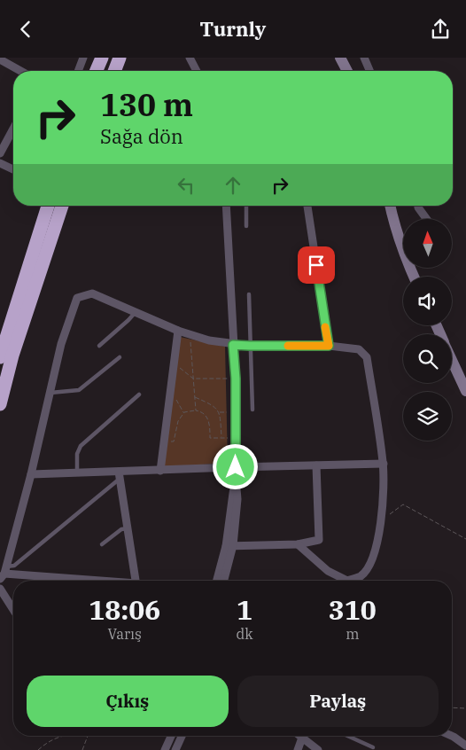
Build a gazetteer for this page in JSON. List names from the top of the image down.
{
  "north": "top",
  "page": {
    "header": "Turnly",
    "turn": ["130 m", "Sağa dön"],
    "eta": [
      "18:06",
      "Varış",
      "1",
      "dk",
      "310",
      "m"
    ],
    "buttons": ["Çıkış", "Paylaş"]
  }
}
